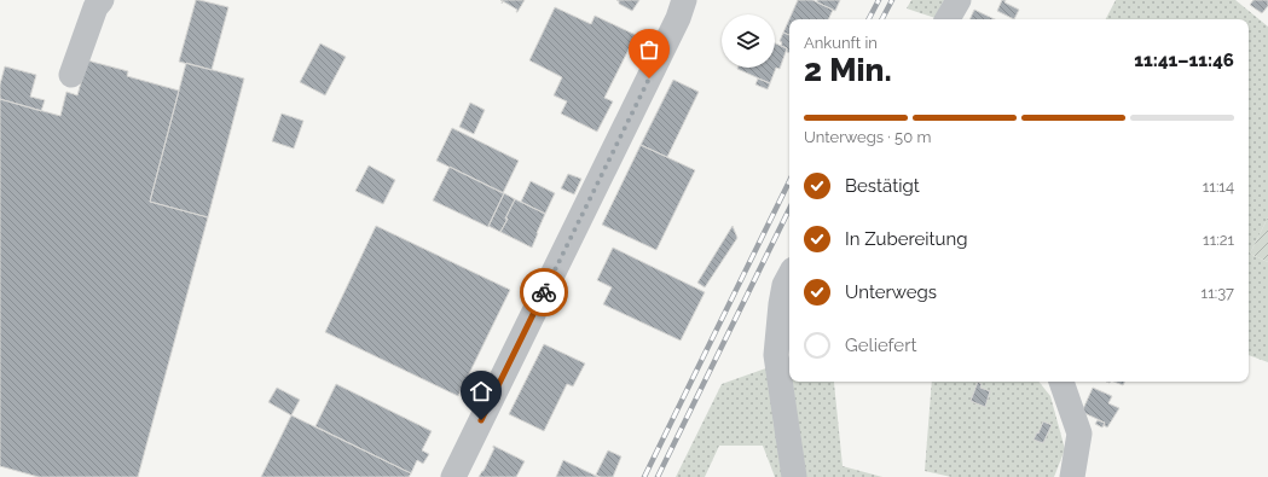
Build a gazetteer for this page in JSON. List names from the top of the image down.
{
  "page": {
    "heading": ["2 Min.", "Ankunft in", "11:41–11:46"],
    "bar": "Unterwegs · 50 m",
    "list": [
      ["Bestätigt", "11:14"],
      ["In Zubereitung", "11:21"],
      ["Unterwegs", "11:37"],
      "Geliefert"
    ]
  }
}
